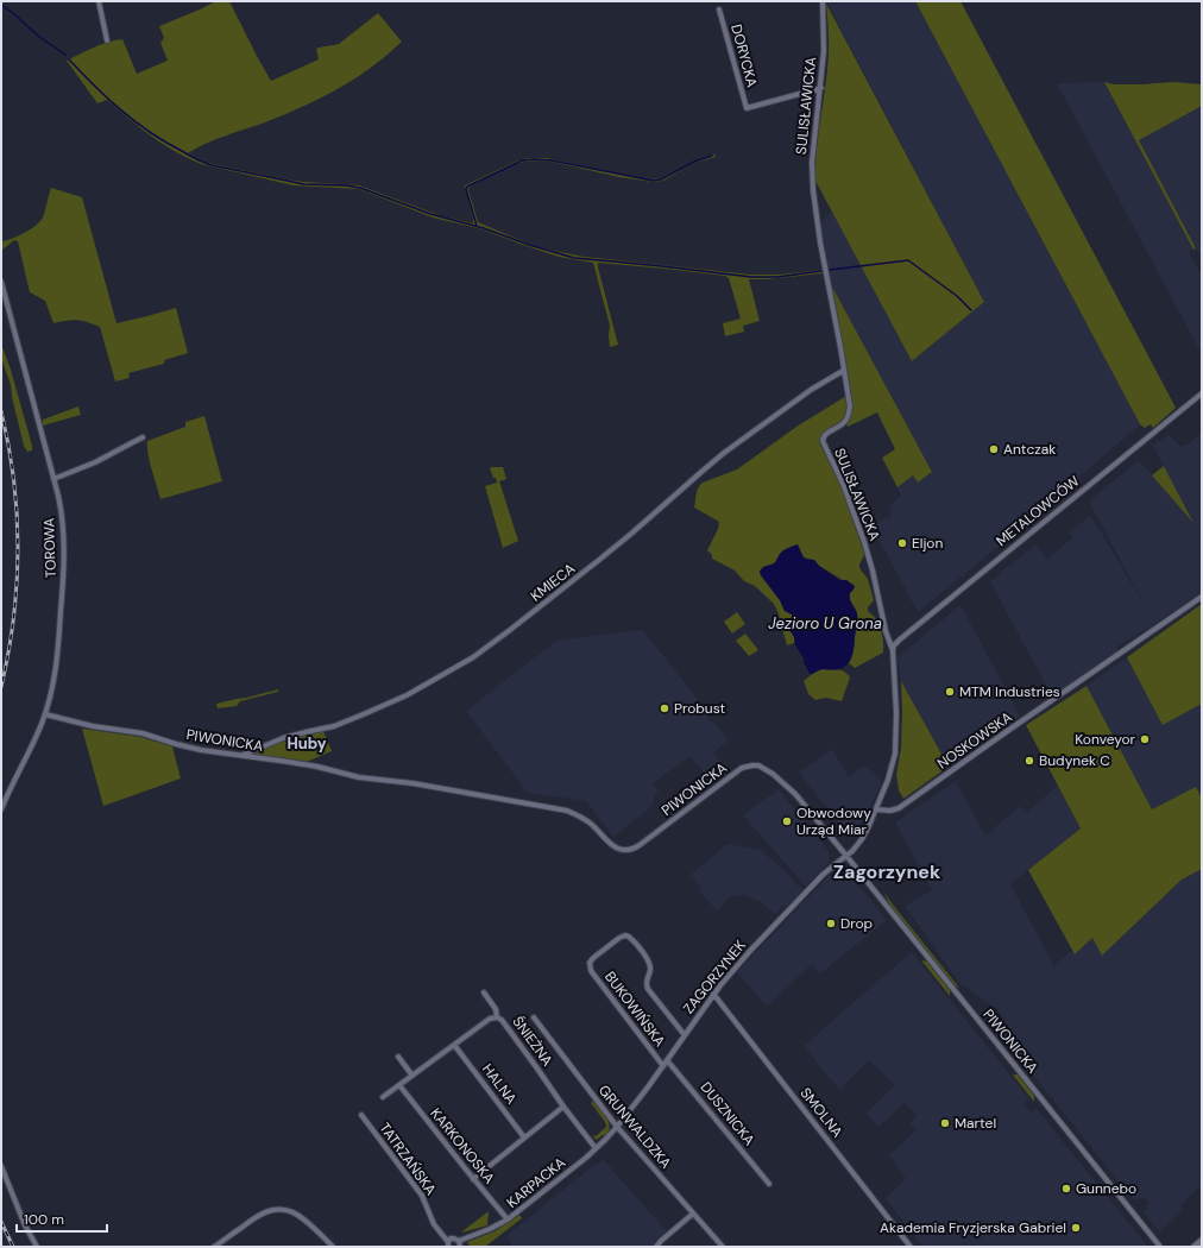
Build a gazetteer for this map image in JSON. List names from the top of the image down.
{
  "streets": {
    "street": [
      "DORYCKA",
      "SULISŁAWICKA",
      "METALOWCÓW",
      "TOROWA",
      "KMIECA",
      "PIWONICKA",
      "NOSKOWSKA",
      "ZAGORZYNEK",
      "BUKOWIŃSKA",
      "ŚNIEŻNA",
      "HALNA",
      "SMOLNA",
      "DUSZNICKA",
      "GRUNWALDZKA",
      "KARKONOSKA",
      "TATRZAŃSKA",
      "KARPACKA"
    ]
  },
  "crossings": [
    ["DORYCKA", "SULISŁAWICKA"],
    ["SULISŁAWICKA", "METALOWCÓW"],
    ["SULISŁAWICKA", "KMIECA"],
    ["SULISŁAWICKA", "PIWONICKA"],
    ["SULISŁAWICKA", "NOSKOWSKA"],
    ["SULISŁAWICKA", "ZAGORZYNEK"],
    ["TOROWA", "PIWONICKA"],
    ["KMIECA", "PIWONICKA"],
    ["PIWONICKA", "ZAGORZYNEK"],
    ["ZAGORZYNEK", "BUKOWIŃSKA"],
    ["ZAGORZYNEK", "SMOLNA"],
    ["ZAGORZYNEK", "DUSZNICKA"],
    ["ZAGORZYNEK", "GRUNWALDZKA"],
    ["ZAGORZYNEK", "KARPACKA"],
    ["ŚNIEŻNA", "HALNA"],
    ["ŚNIEŻNA", "KARKONOSKA"],
    ["ŚNIEŻNA", "KARPACKA"],
    ["GRUNWALDZKA", "KARPACKA"],
    ["KARKONOSKA", "KARPACKA"],
    ["TATRZAŃSKA", "KARPACKA"]
  ],
  "districts": ["Huby", "Zagorzynek"],
  "water": ["Jezioro U Grona"],
  "places": [
    "Antczak",
    "Eljon",
    "MTM Industries",
    "Probust",
    "Konveyor",
    "Budynek C",
    "Obwodowy Urząd Miar",
    "Drop",
    "Martel",
    "Gunnebo",
    "Akademia Fryzjerska Gabriel"
  ],
  "scale_bar": "100 m"
}
